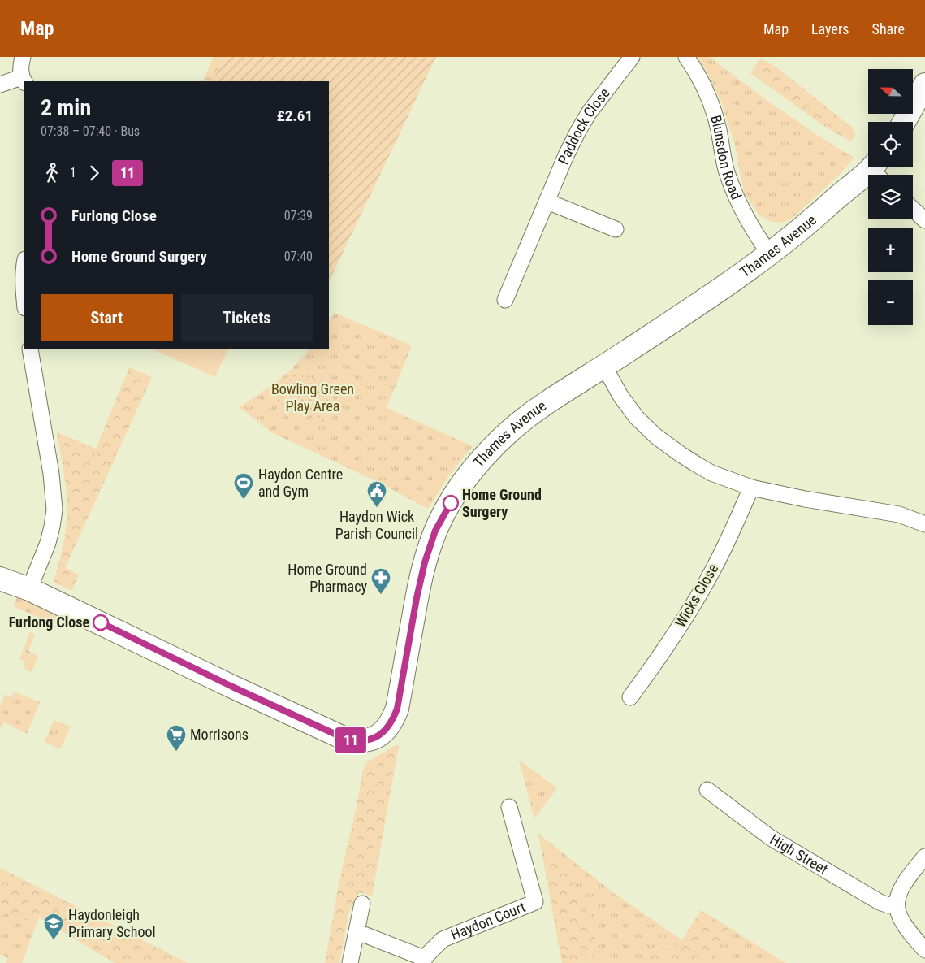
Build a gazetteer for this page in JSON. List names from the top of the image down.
{
  "streets": {
    "street": [
      "Paddock Close",
      "Blunsdon Road",
      "Thames Avenue",
      "Wicks Close",
      "High Street",
      "Haydon Court"
    ]
  },
  "crossings": [
    ["Blunsdon Road", "Thames Avenue"]
  ],
  "parks": ["Bowling Green Play Area"],
  "places": {
    "sports": ["Haydon Centre and Gym"],
    "other": ["Home Ground Surgery", "Furlong Close"],
    "public building": ["Haydon Wick Parish Council"],
    "pharmacy": ["Home Ground Pharmacy"],
    "supermarket": ["Morrisons"],
    "school or university": ["Haydonleigh Primary School"]
  },
  "lines": ["bus line 11"],
  "north": "left",
  "page": {
    "header": "Map",
    "nav": ["Map", "Layers", "Share"],
    "on_map": "11",
    "map_buttons": ["+", "−"],
    "heading": ["2 min", "07:38 – 07:40 · Bus", "£2.61"],
    "legs": ["1", "11"],
    "list": [
      {
        "name": "Furlong Close",
        "value": "07:39"
      },
      {
        "name": "Home Ground Surgery",
        "value": "07:40"
      }
    ],
    "buttons": ["Start", "Tickets"]
  }
}
